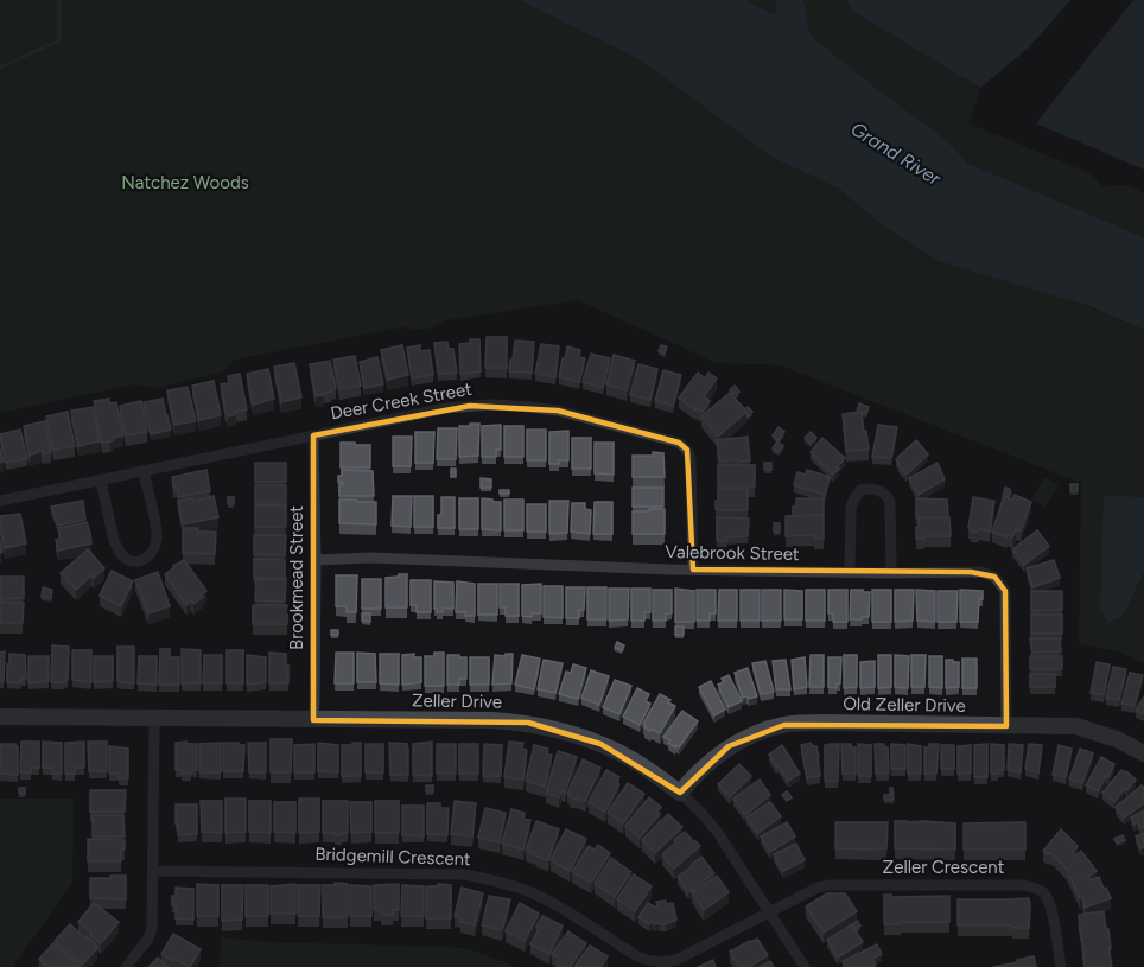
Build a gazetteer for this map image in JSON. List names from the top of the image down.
{
  "streets": {
    "street": [
      "Deer Creek Street",
      "Valebrook Street",
      "Brookmead Street",
      "Zeller Drive",
      "Old Zeller Drive",
      "Bridgemill Crescent",
      "Zeller Crescent"
    ]
  },
  "crossings": [
    ["Deer Creek Street", "Valebrook Street"],
    ["Deer Creek Street", "Brookmead Street"],
    ["Valebrook Street", "Brookmead Street"],
    ["Valebrook Street", "Old Zeller Drive"],
    ["Brookmead Street", "Zeller Drive"],
    ["Zeller Drive", "Old Zeller Drive"],
    ["Zeller Drive", "Bridgemill Crescent"],
    ["Zeller Drive", "Zeller Crescent"],
    ["Bridgemill Crescent", "Zeller Crescent"]
  ],
  "water": ["Grand River"],
  "parks": ["Natchez Woods"]
}
